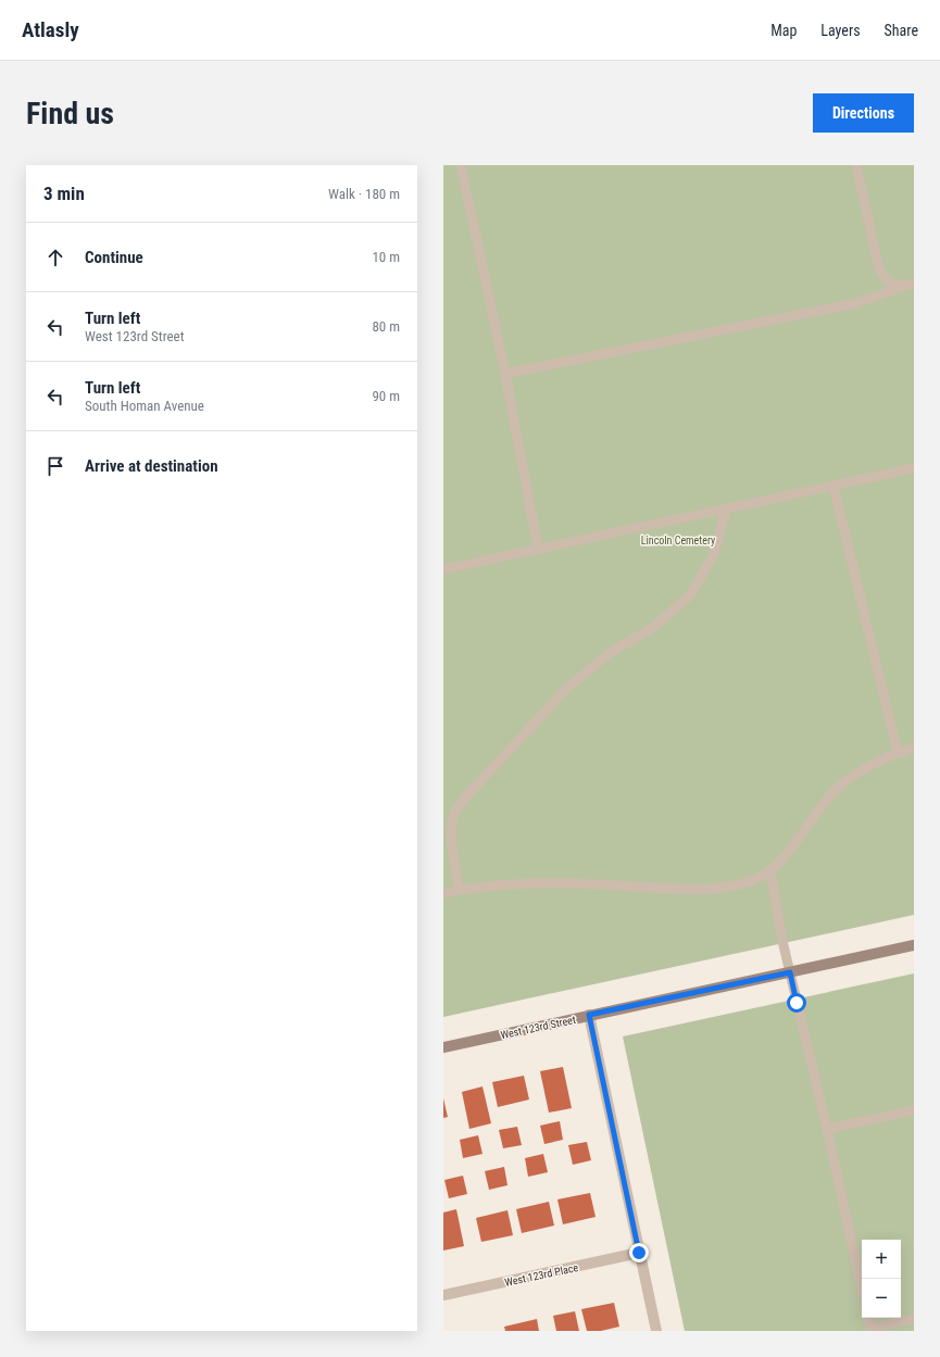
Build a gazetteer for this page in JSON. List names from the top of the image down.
{
  "streets": {
    "street": ["West 123rd Street", "West 123rd Place"]
  },
  "parks": ["Lincoln Cemetery"],
  "page": {
    "header": "Atlasly",
    "nav": ["Map", "Layers", "Share"],
    "buttons": "Directions",
    "title": "Find us",
    "heading": ["3 min", "Walk · 180 m"],
    "list": [
      ["Continue", "10 m"],
      ["Turn left", "West 123rd Street", "80 m"],
      ["Turn left", "South Homan Avenue", "90 m"],
      "Arrive at destination"
    ],
    "map_buttons": ["+", "−"]
  }
}
